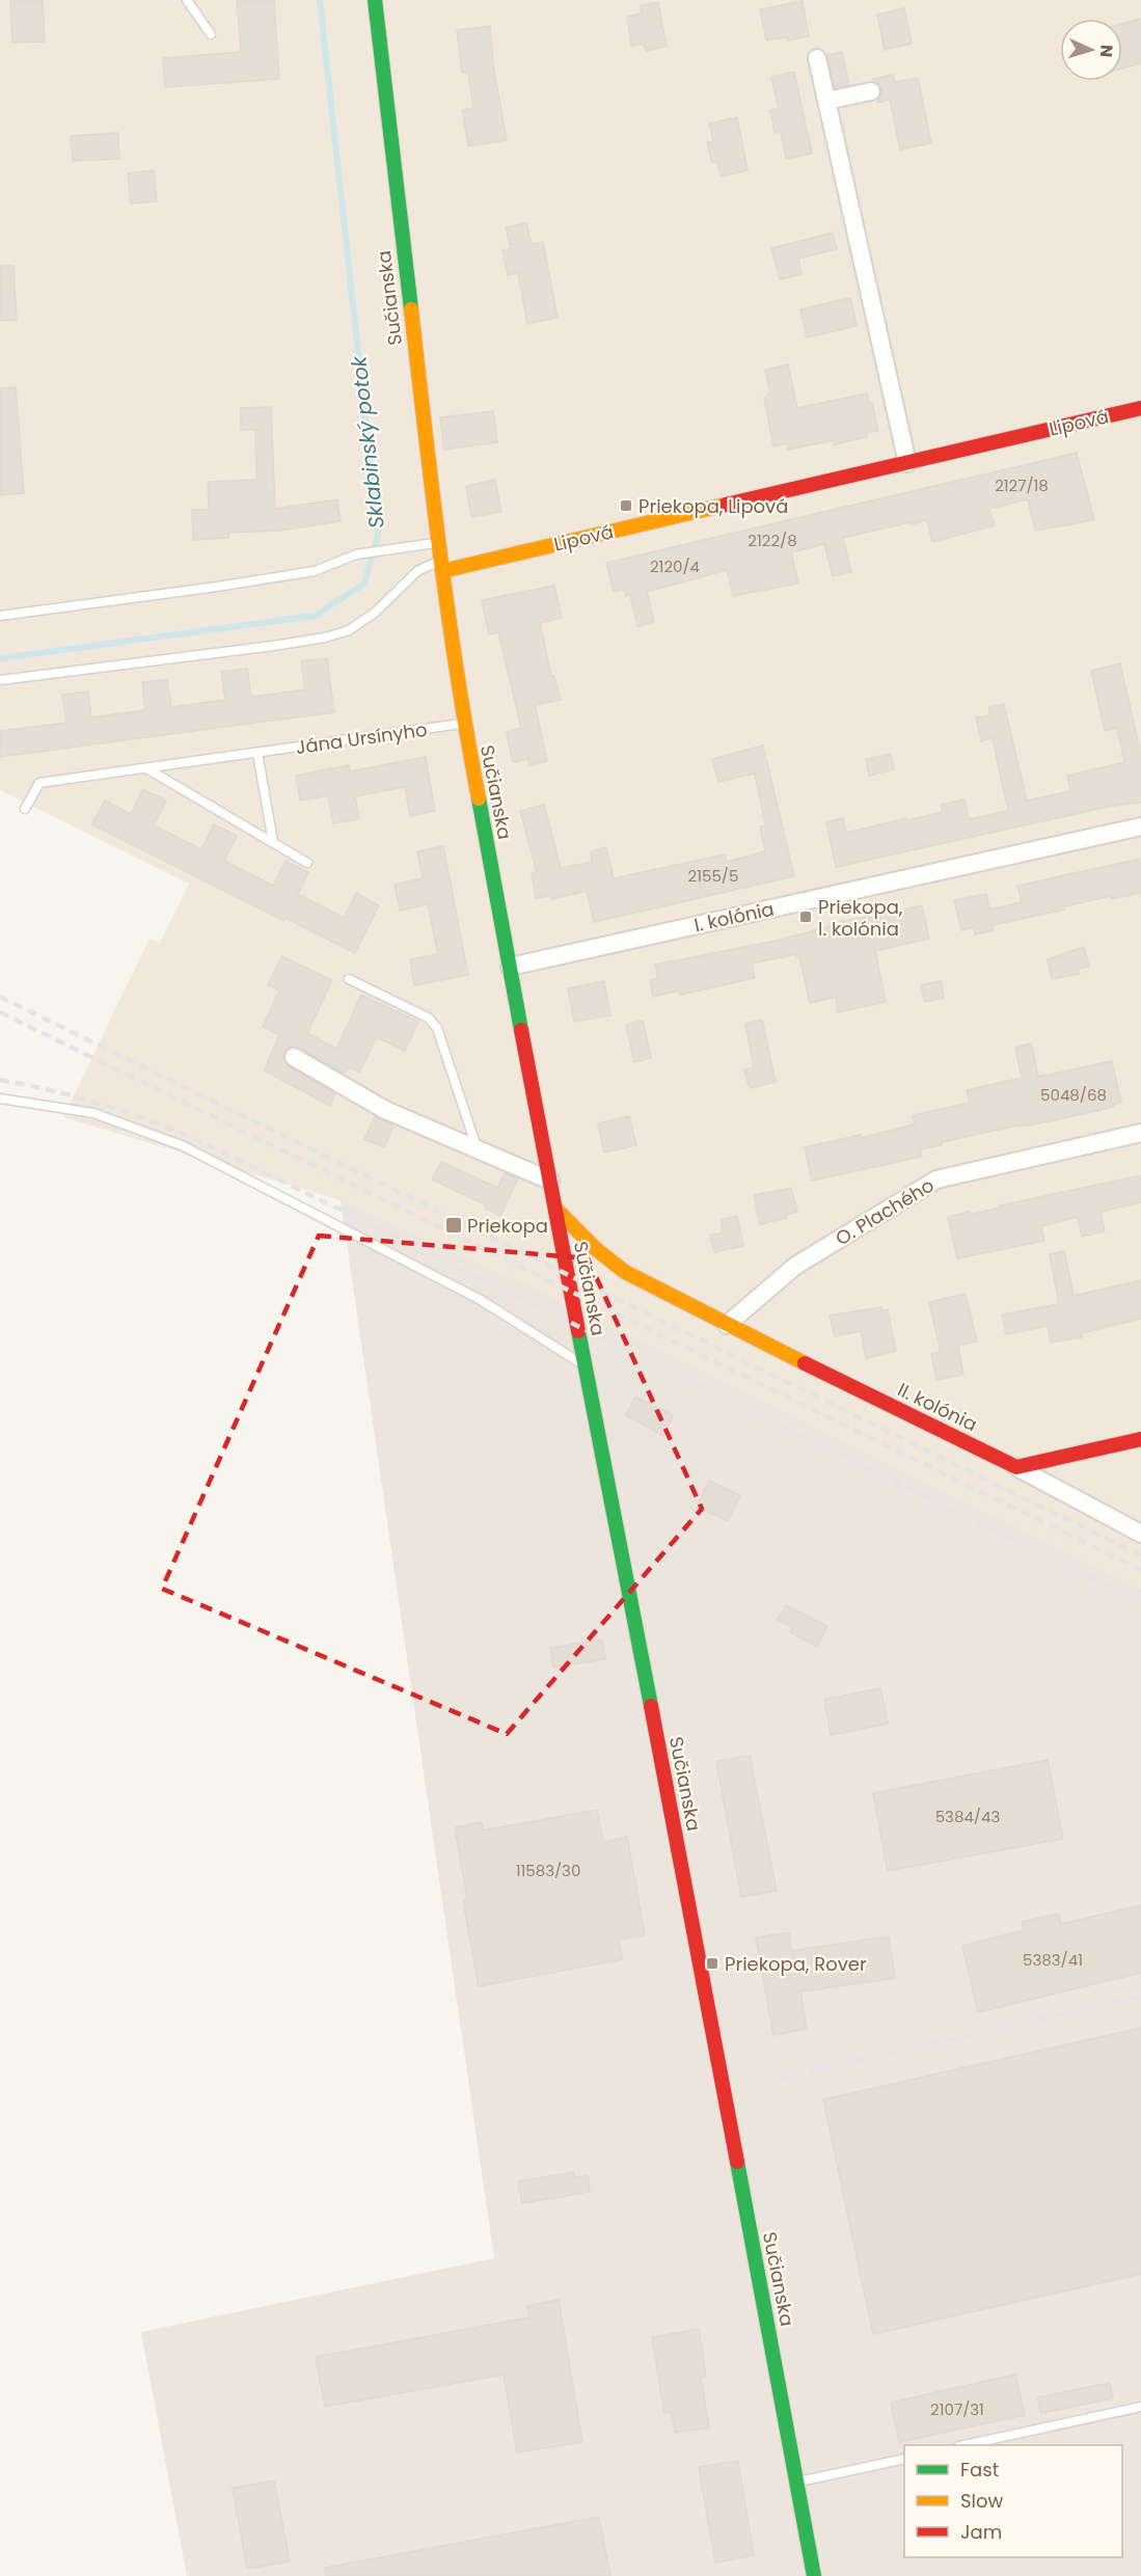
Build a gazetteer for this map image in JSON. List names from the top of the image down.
{
  "streets": {
    "street": [
      "Sučianska",
      "Lipová",
      "I. kolónia",
      "O. Plachého",
      "II. kolónia"
    ],
    "lane": ["Jána Ursínyho"]
  },
  "crossings": [
    ["Sučianska", "Lipová"],
    ["Sučianska", "Jána Ursínyho"],
    ["Sučianska", "I. kolónia"],
    ["Sučianska", "II. kolónia"],
    ["O. Plachého", "II. kolónia"]
  ],
  "water": ["Sklabinský potok"],
  "places": {
    "transit": [
      "Priekopa, Lipová",
      "Priekopa, I. kolónia",
      "Priekopa",
      "Priekopa, Rover"
    ]
  },
  "house_numbers": [
    "2127/18",
    "2122/8",
    "2120/4",
    "2155/5",
    "5048/68",
    "5384/43",
    "11583/30",
    "5383/41",
    "2107/31"
  ],
  "legend": ["Fast", "Slow", "Jam"],
  "north": "right"
}
